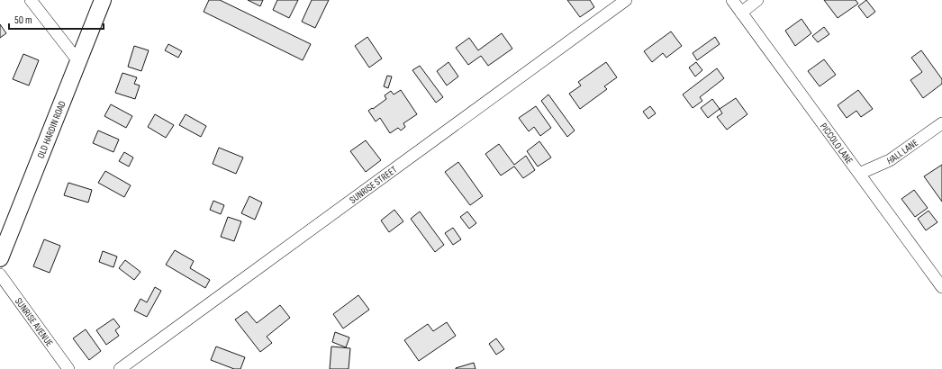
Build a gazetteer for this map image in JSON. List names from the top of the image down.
{
  "streets": {
    "main road": ["OLD HARDIN ROAD"],
    "street": [
      "PICCOLO LANE",
      "HALL LANE",
      "SUNRISE STREET",
      "SUNRISE AVENUE"
    ]
  },
  "crossings": [
    ["PICCOLO LANE", "HALL LANE"]
  ],
  "scale_bar": "50 m"
}
